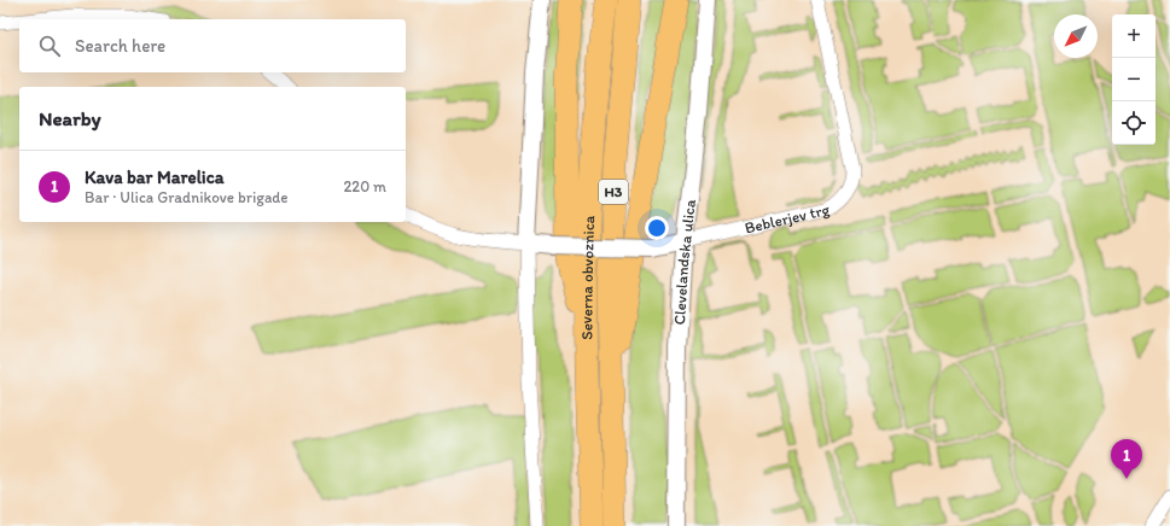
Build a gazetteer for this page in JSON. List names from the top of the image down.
{
  "streets": {
    "highway": ["H3", "Severna obvoznica"],
    "street": ["Beblerjev trg", "Clevelandska ulica"]
  },
  "crossings": [
    ["Beblerjev trg", "Clevelandska ulica"]
  ],
  "north": "bottom left",
  "page": {
    "map_buttons": ["+", "−"],
    "search": "Search here",
    "heading": "Nearby",
    "list": [
      {
        "mark": "1",
        "name": "Kava bar Marelica",
        "note": "Bar · Ulica Gradnikove brigade",
        "value": "220 m"
      }
    ],
    "pins": "1"
  }
}
